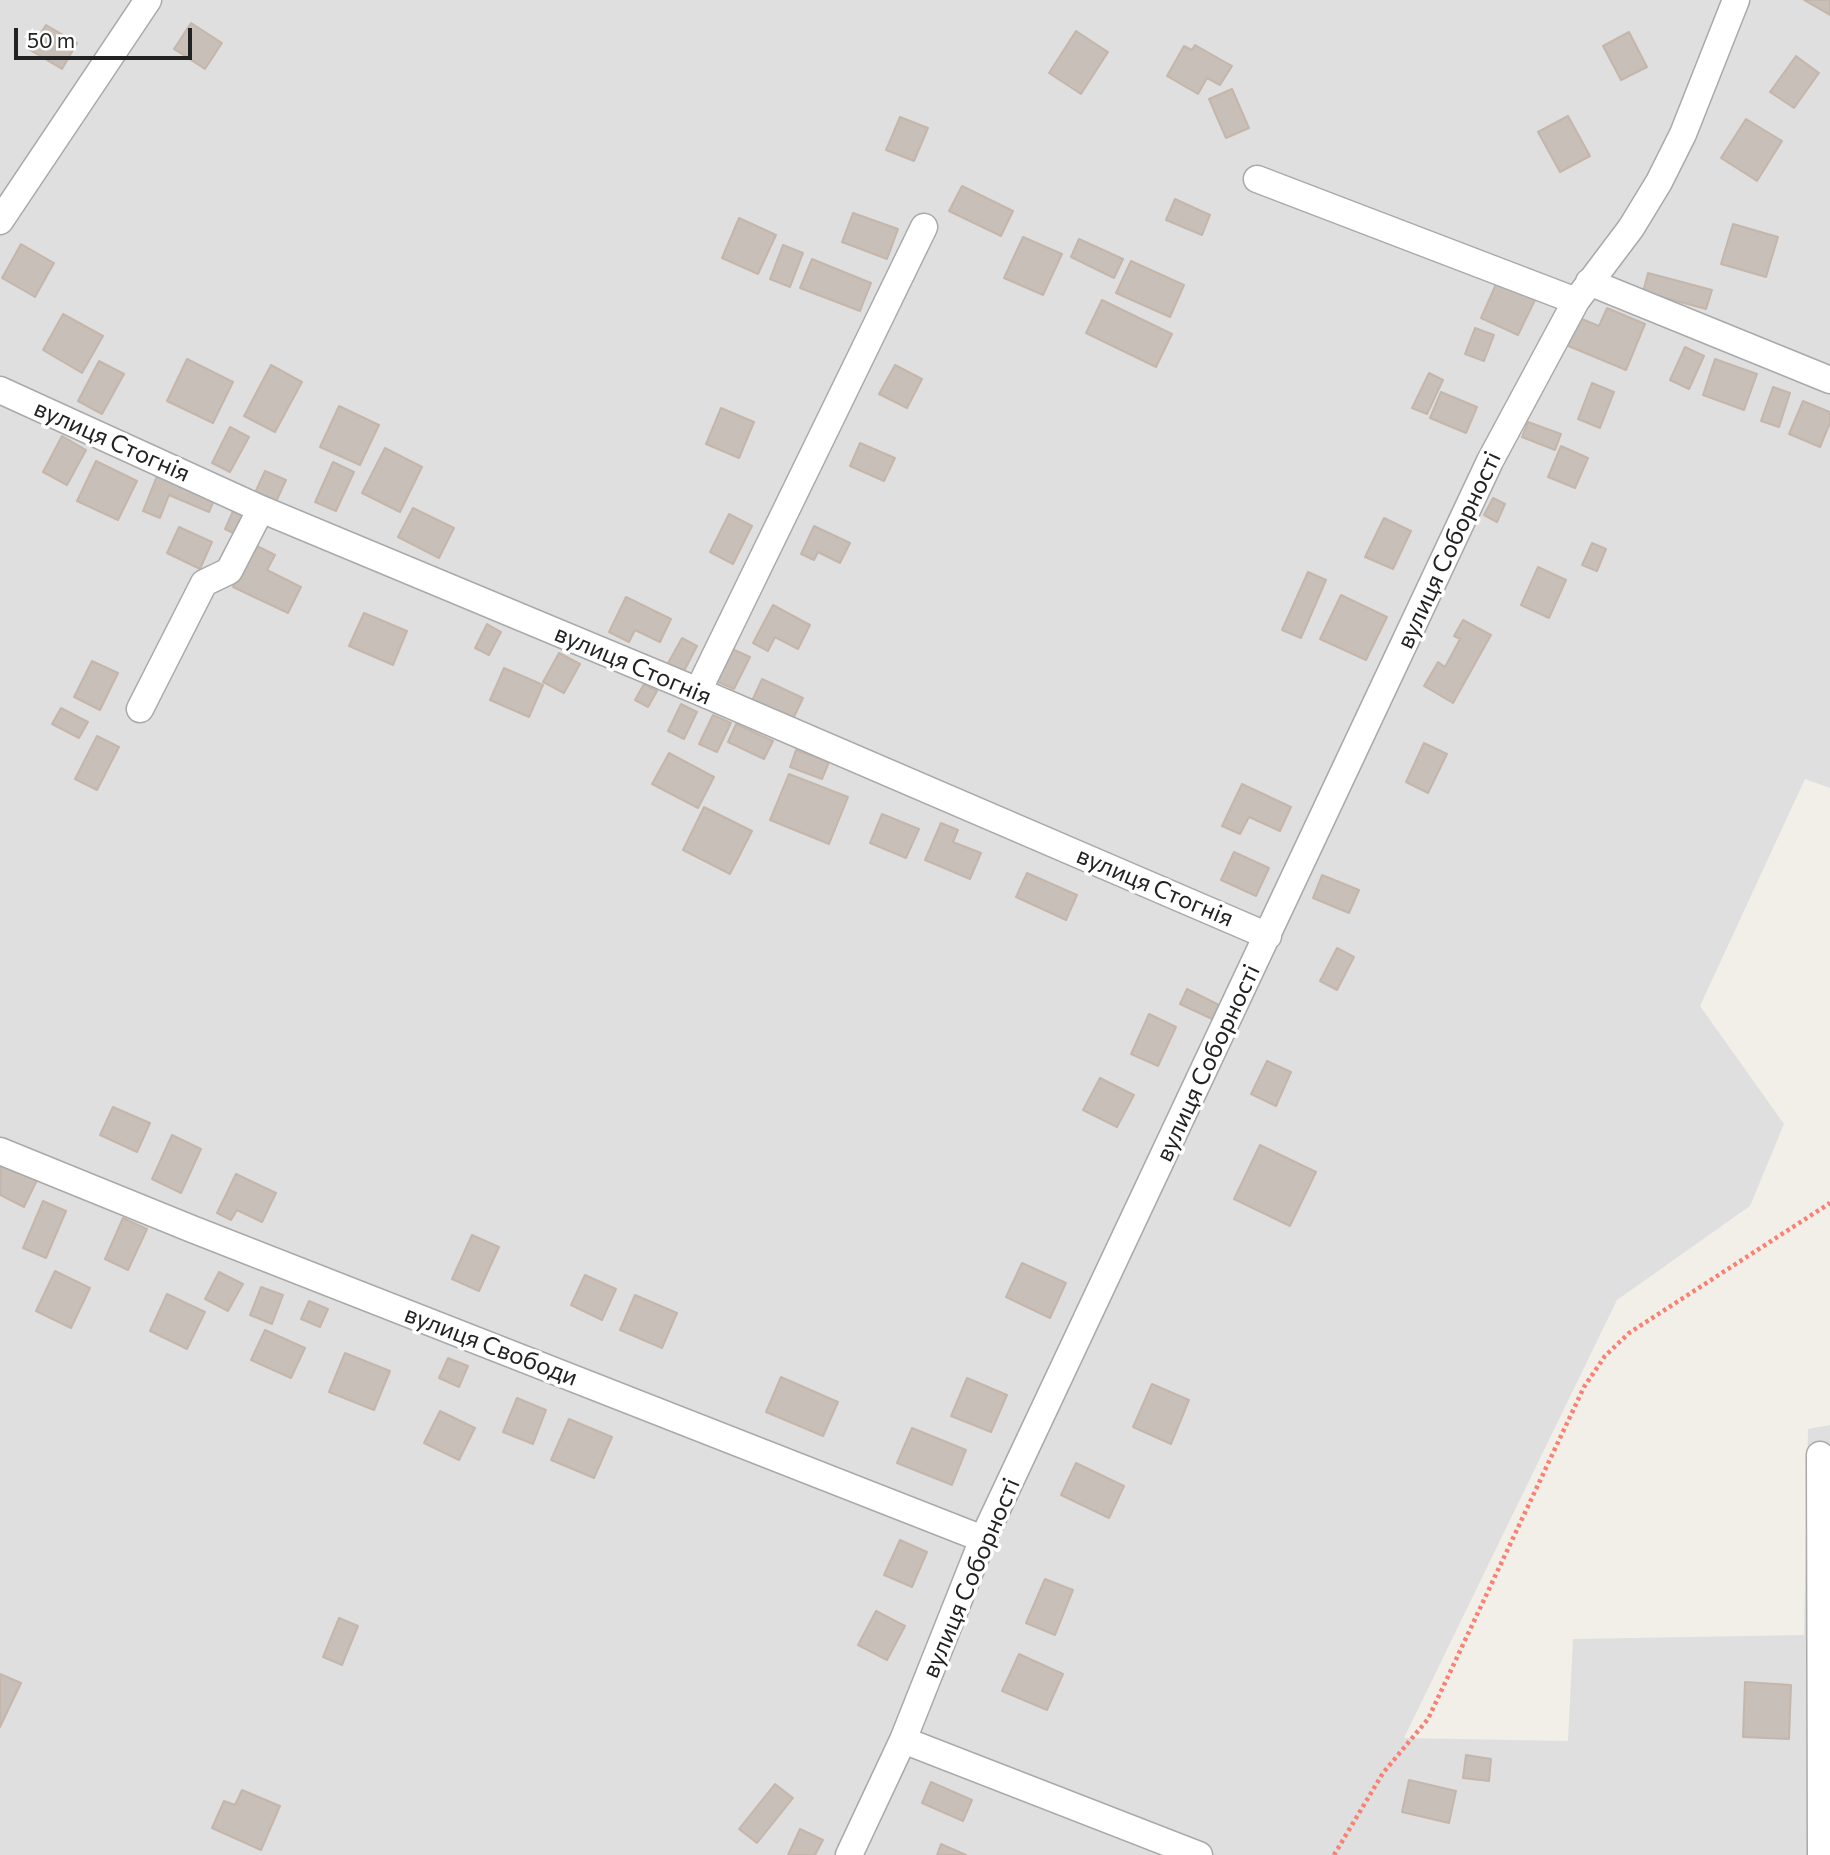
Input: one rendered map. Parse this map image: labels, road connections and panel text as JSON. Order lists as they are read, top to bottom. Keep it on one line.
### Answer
{"streets":{"street":["вулиця Стогнія","вулиця Соборності","вулиця Свободи"]},"crossings":[["вулиця Стогнія","вулиця Соборності"],["вулиця Соборності","вулиця Свободи"]],"scale_bar":"50 m"}
